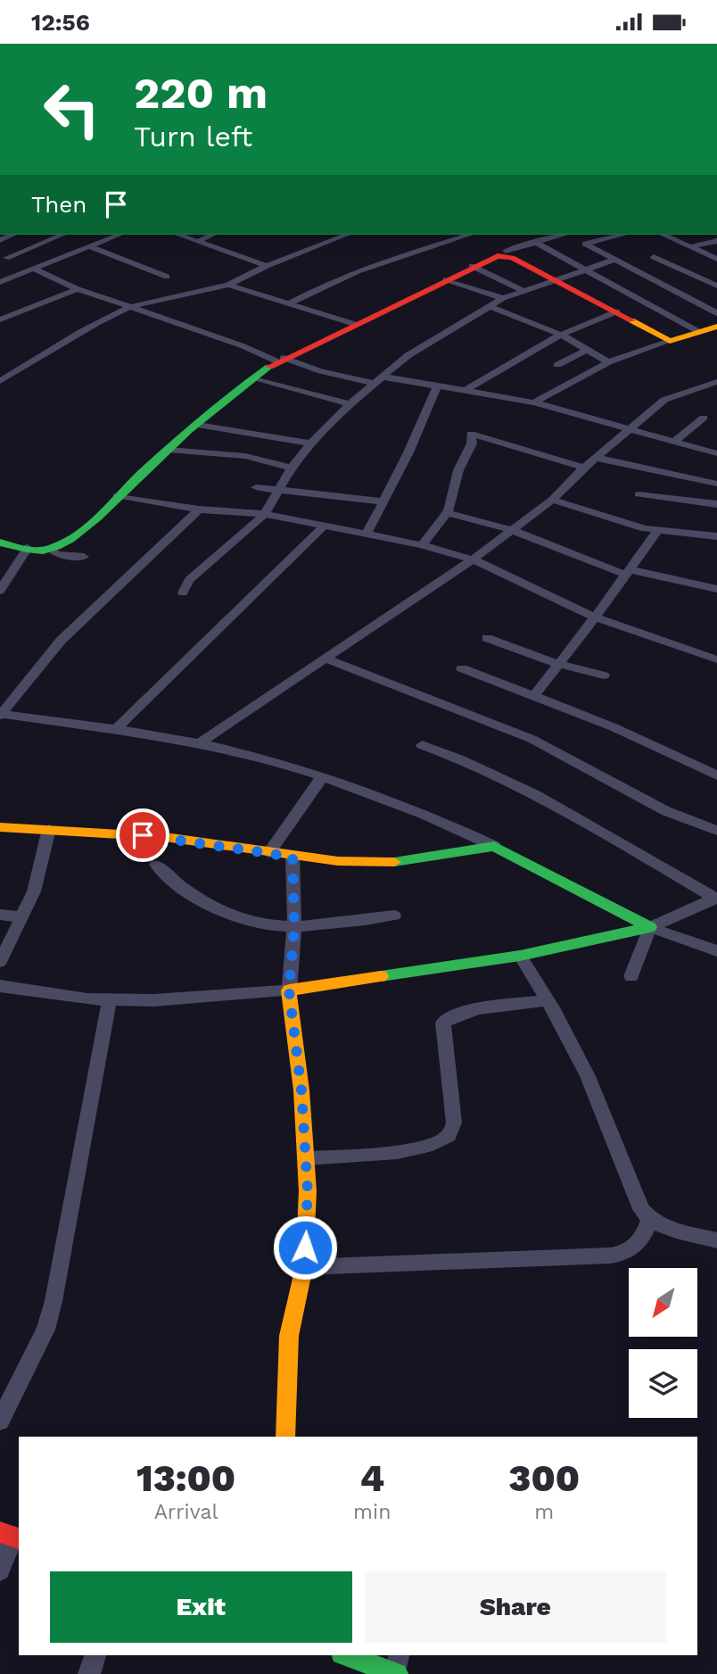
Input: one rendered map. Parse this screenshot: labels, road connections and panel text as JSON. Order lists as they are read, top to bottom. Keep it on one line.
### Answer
{"north":"bottom left","page":{"status":"12:56","turn":["220 m","Turn left"],"then":"Then","eta":["13:00","Arrival","4","min","300","m"],"buttons":["Exit","Share"]}}
